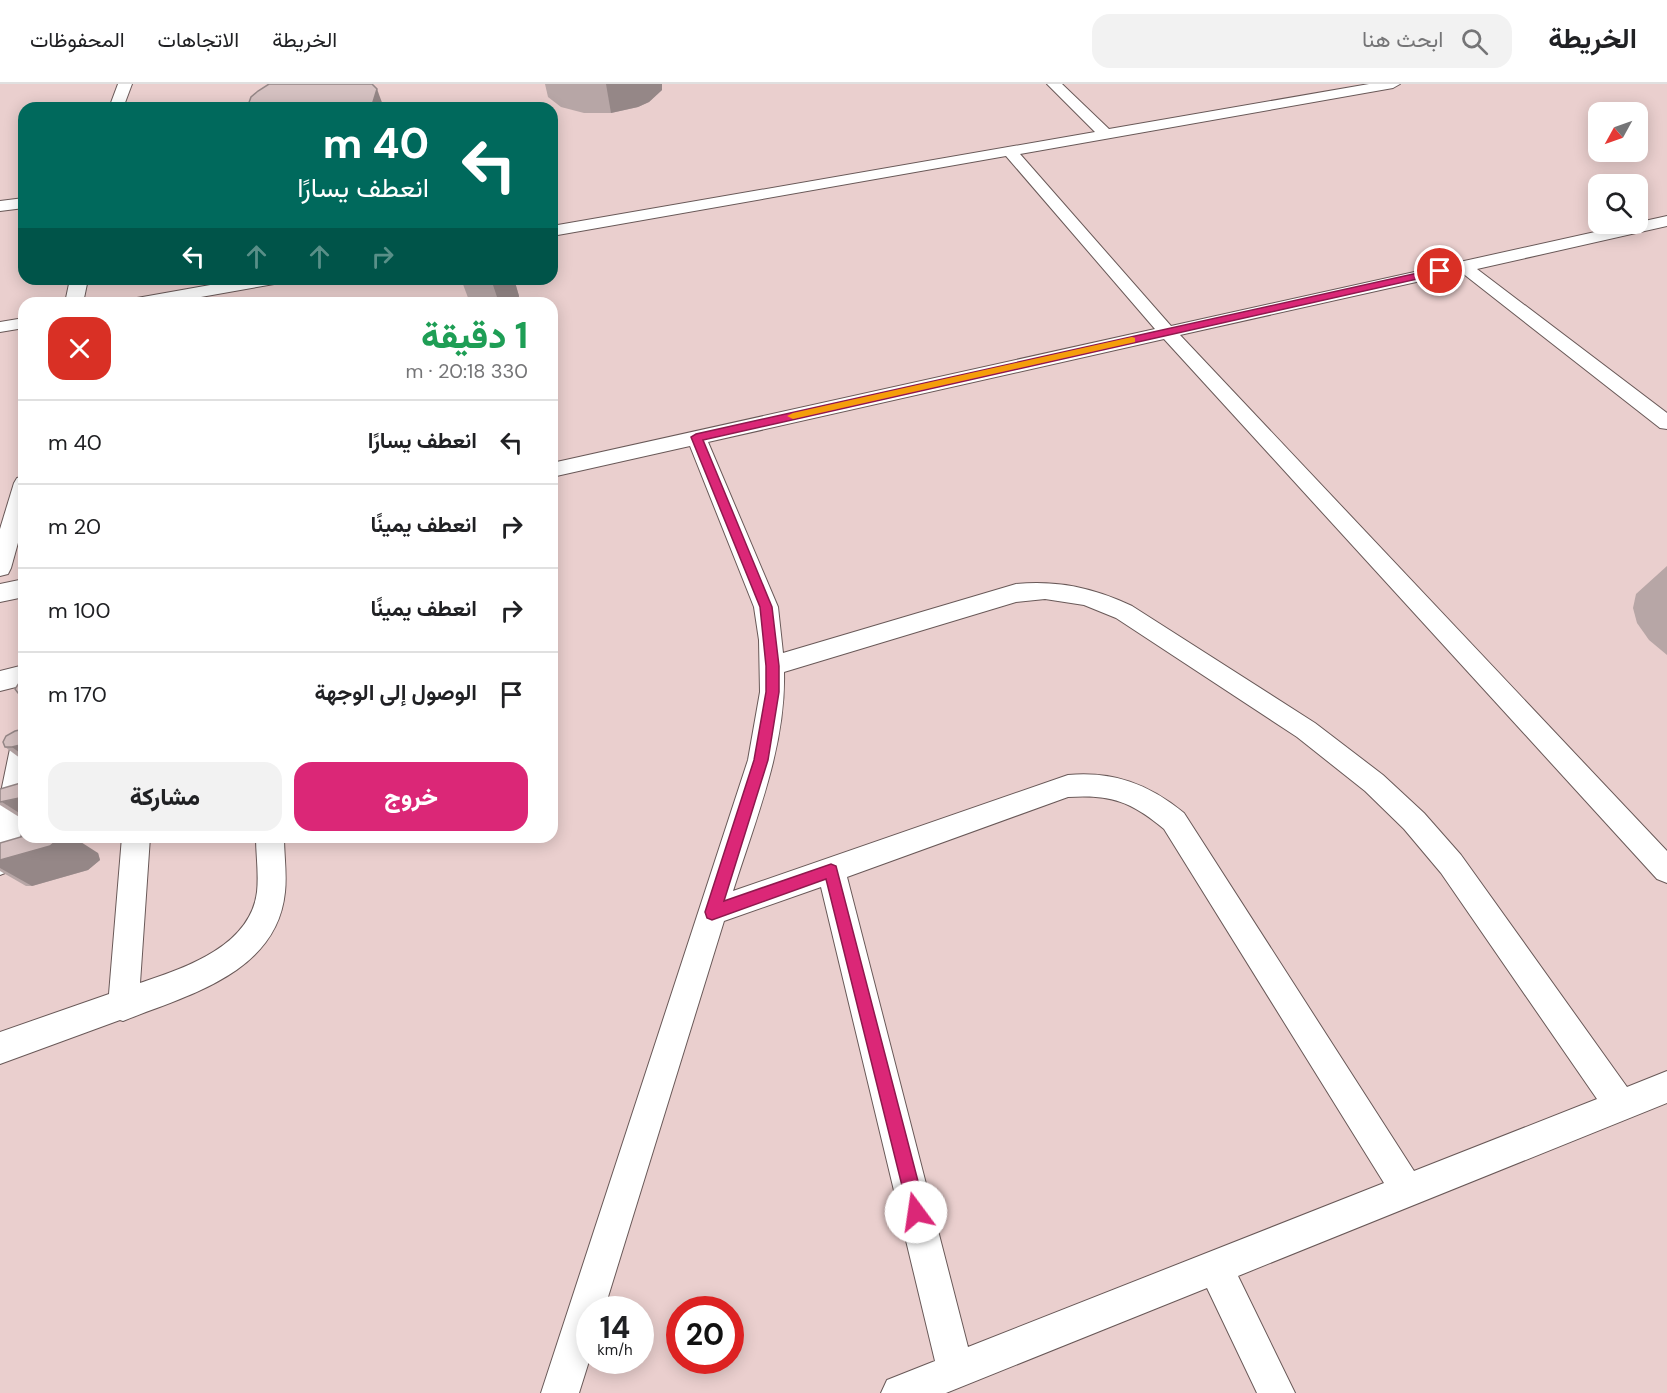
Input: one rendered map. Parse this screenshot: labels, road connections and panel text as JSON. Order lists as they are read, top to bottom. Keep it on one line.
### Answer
{"north":"bottom left","page":{"header":"الخريطة","search":"ابحث هنا","nav":["الخريطة","الاتجاهات","المحفوظات"],"turn":["40 m","انعطف يسارًا"],"heading":["1 دقيقة","330 m · 20:18"],"list":[{"name":"انعطف يسارًا","value":"40 m"},{"name":"انعطف يمينًا","value":"20 m"},{"name":"انعطف يمينًا","value":"100 m"},{"name":"الوصول إلى الوجهة","value":"170 m"}],"buttons":["خروج","مشاركة"],"speed":"14 km/h","limit":"20"}}
